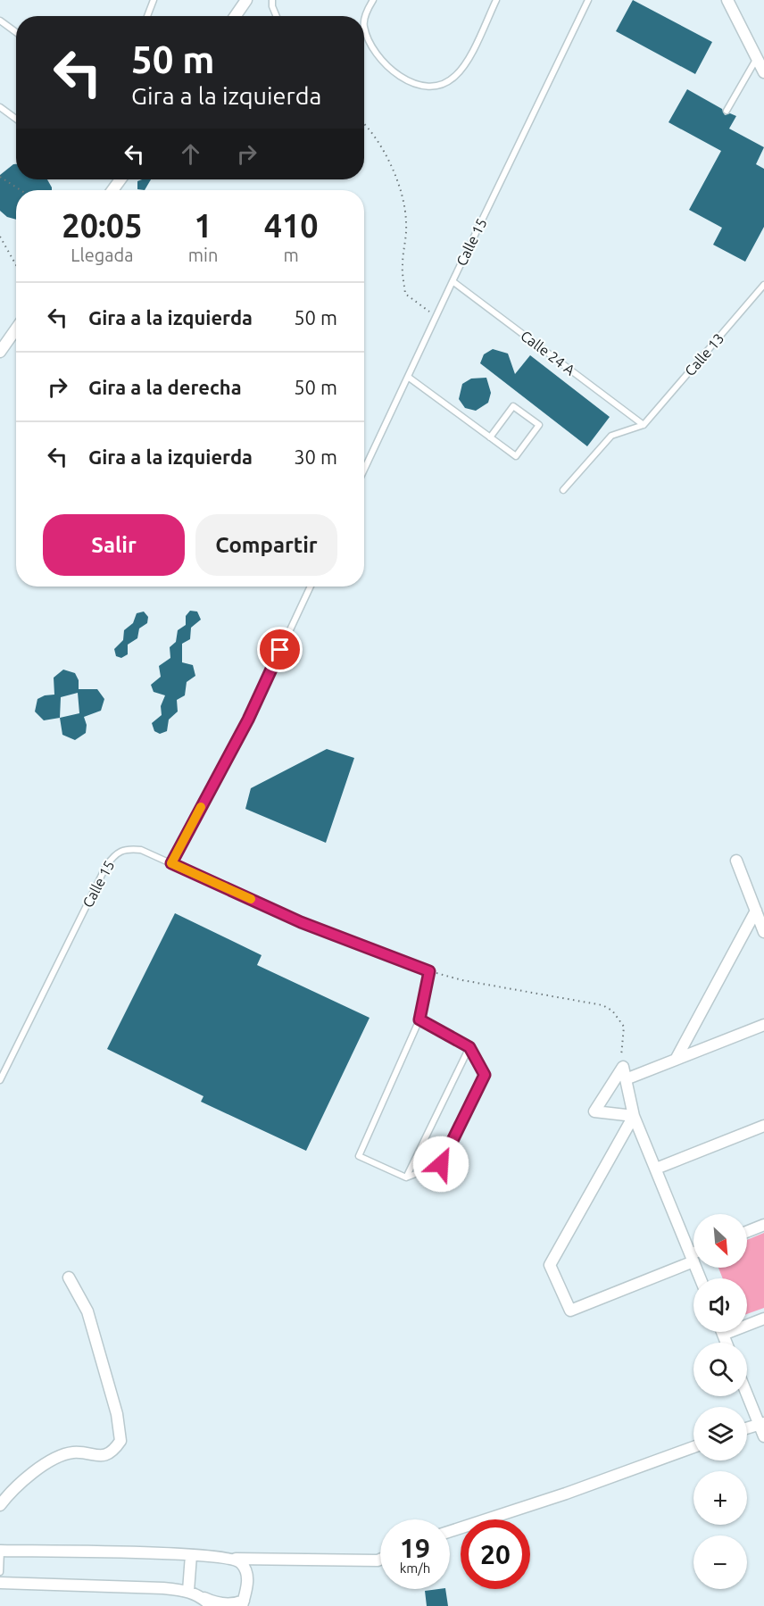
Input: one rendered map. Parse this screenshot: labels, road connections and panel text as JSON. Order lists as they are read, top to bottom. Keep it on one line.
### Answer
{"streets":{"lane":["Calle 15","Calle 24 A","Calle 13"]},"crossings":[["Calle 15","Calle 24 A"],["Calle 24 A","Calle 13"]],"north":"bottom right","page":{"turn":["50 m","Gira a la izquierda"],"eta":["20:05","Llegada","1","min","410","m"],"list":[{"name":"Gira a la izquierda","value":"50 m"},{"name":"Gira a la derecha","value":"50 m"},{"name":"Gira a la izquierda","value":"30 m"}],"buttons":["Salir","Compartir"],"map_buttons":["+","−"],"speed":"19 km/h","limit":"20"}}
